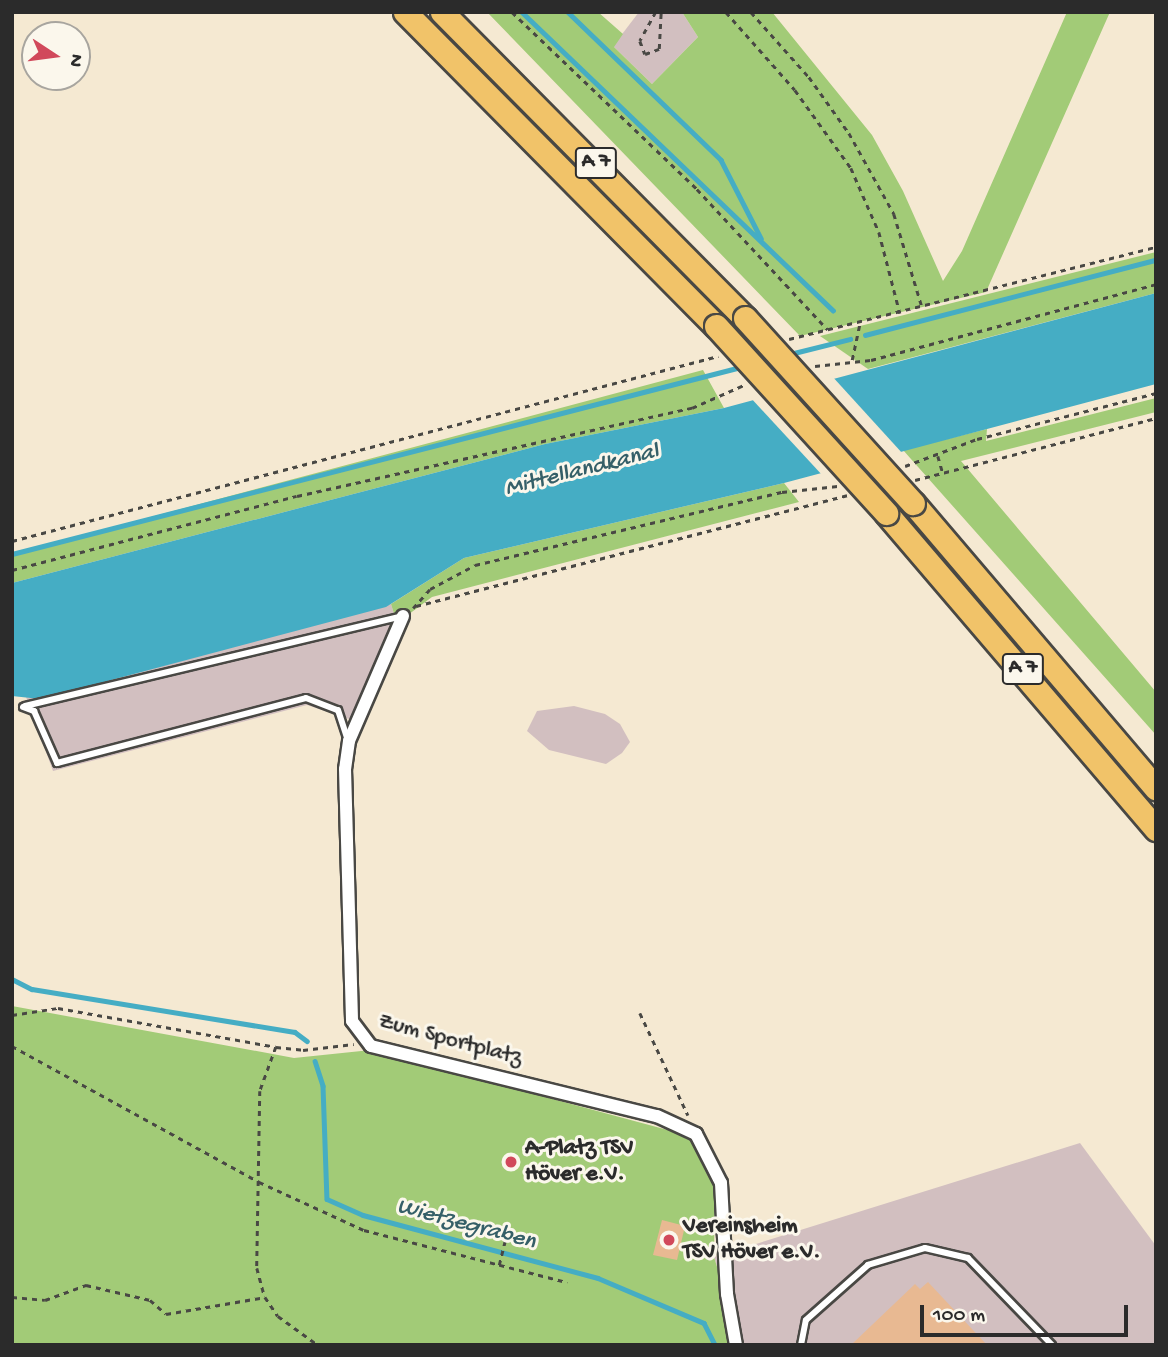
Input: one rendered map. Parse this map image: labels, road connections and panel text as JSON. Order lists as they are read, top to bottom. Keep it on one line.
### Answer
{"streets":{"highway":["A 7"],"street":["Zum Sportplatz"]},"water":["Mittellandkanal","Wietzegraben"],"places":["A-Platz TSV Höver e.V.","Vereinsheim TSV Höver e.V."],"scale_bar":"100 m","north":"right"}
